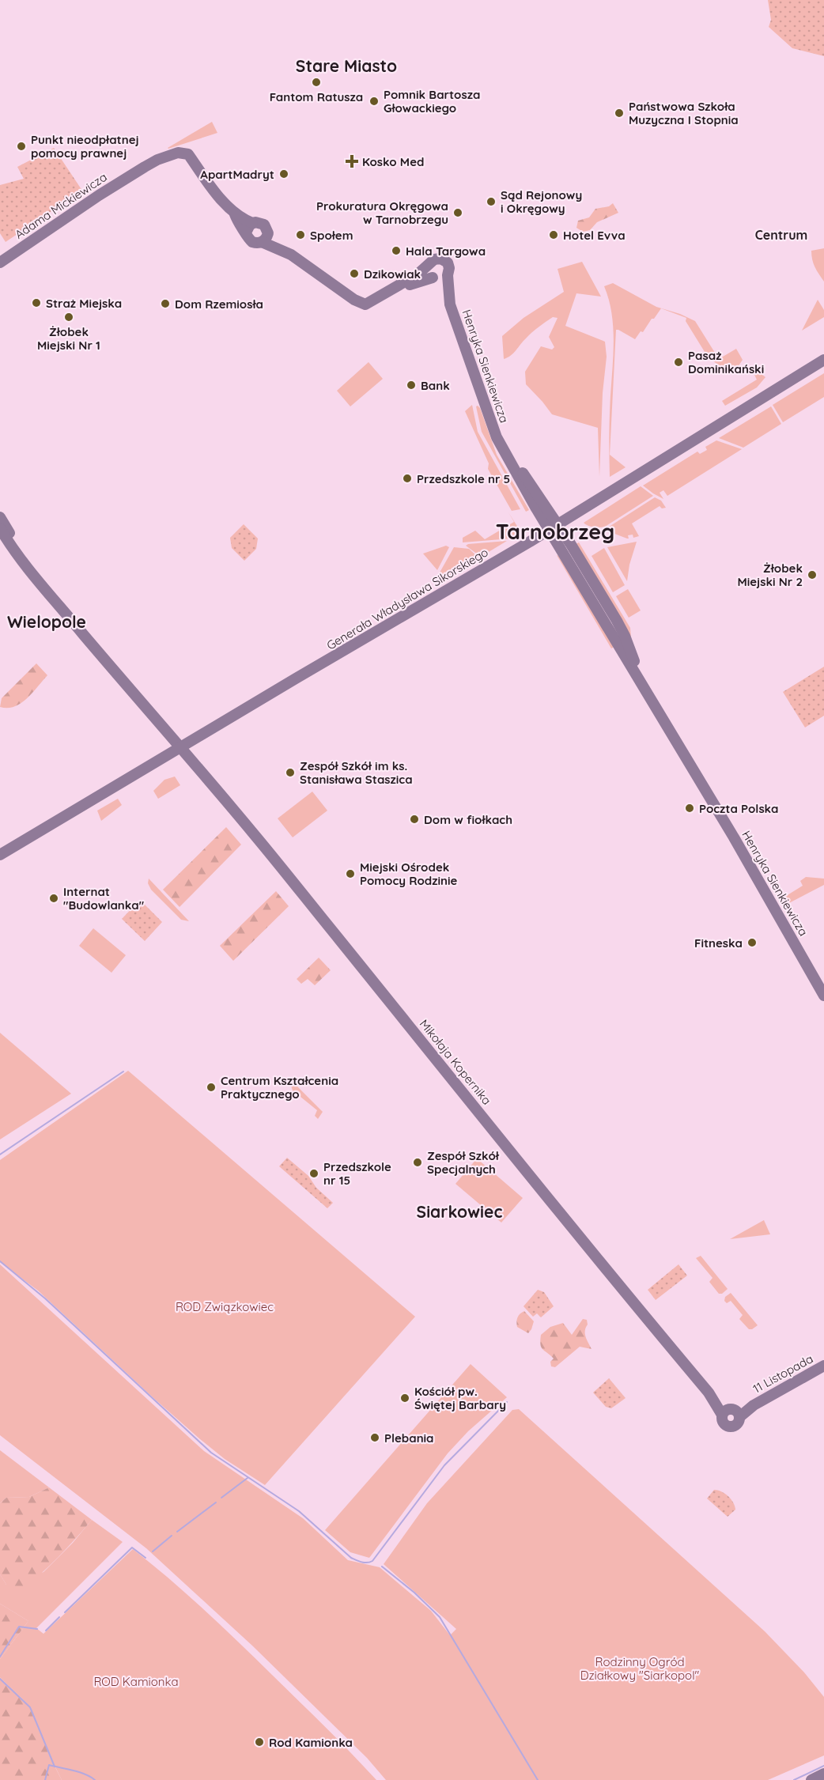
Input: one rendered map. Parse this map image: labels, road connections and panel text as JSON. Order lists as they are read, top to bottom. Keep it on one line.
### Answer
{"streets":{"street":["Adama Mickiewicza","Henryka Sienkiewicza","Generała Władysława Sikorskiego","Mikołaja Kopernika","11 Listopada"]},"crossings":[["Henryka Sienkiewicza","Generała Władysława Sikorskiego"],["Generała Władysława Sikorskiego","Mikołaja Kopernika"],["Mikołaja Kopernika","11 Listopada"]],"districts":["Stare Miasto","Centrum","Tarnobrzeg","Wielopole","Siarkowiec"],"parks":["ROD Związkowiec","Rodzinny Ogród Działkowy \"Siarkopol\"","ROD Kamionka"],"places":{"other":["Fantom Ratusza","Pomnik Bartosza Głowackiego","Państwowa Szkoła Muzyczna I Stopnia","Punkt nieodpłatnej pomocy prawnej","ApartMadryt","Sąd Rejonowy i Okręgowy","Prokuratura Okręgowa w Tarnobrzegu","Społem","Hotel Evva","Hala Targowa","Dzikowiak","Straż Miejska","Dom Rzemiosła","Żłobek Miejski Nr 1","Pasaż Dominikański","Bank","Przedszkole nr 5","Żłobek Miejski Nr 2","Zespół Szkół im ks. Stanisława Staszica","Poczta Polska","Dom w fiołkach","Miejski Ośrodek Pomocy Rodzinie","Internat \"Budowlanka\"","Fitneska","Centrum Kształcenia Praktycznego","Zespół Szkół Specjalnych","Przedszkole nr 15","Kościół pw. Świętej Barbary","Plebania","Rod Kamionka"],"health":["Kosko Med"]}}
